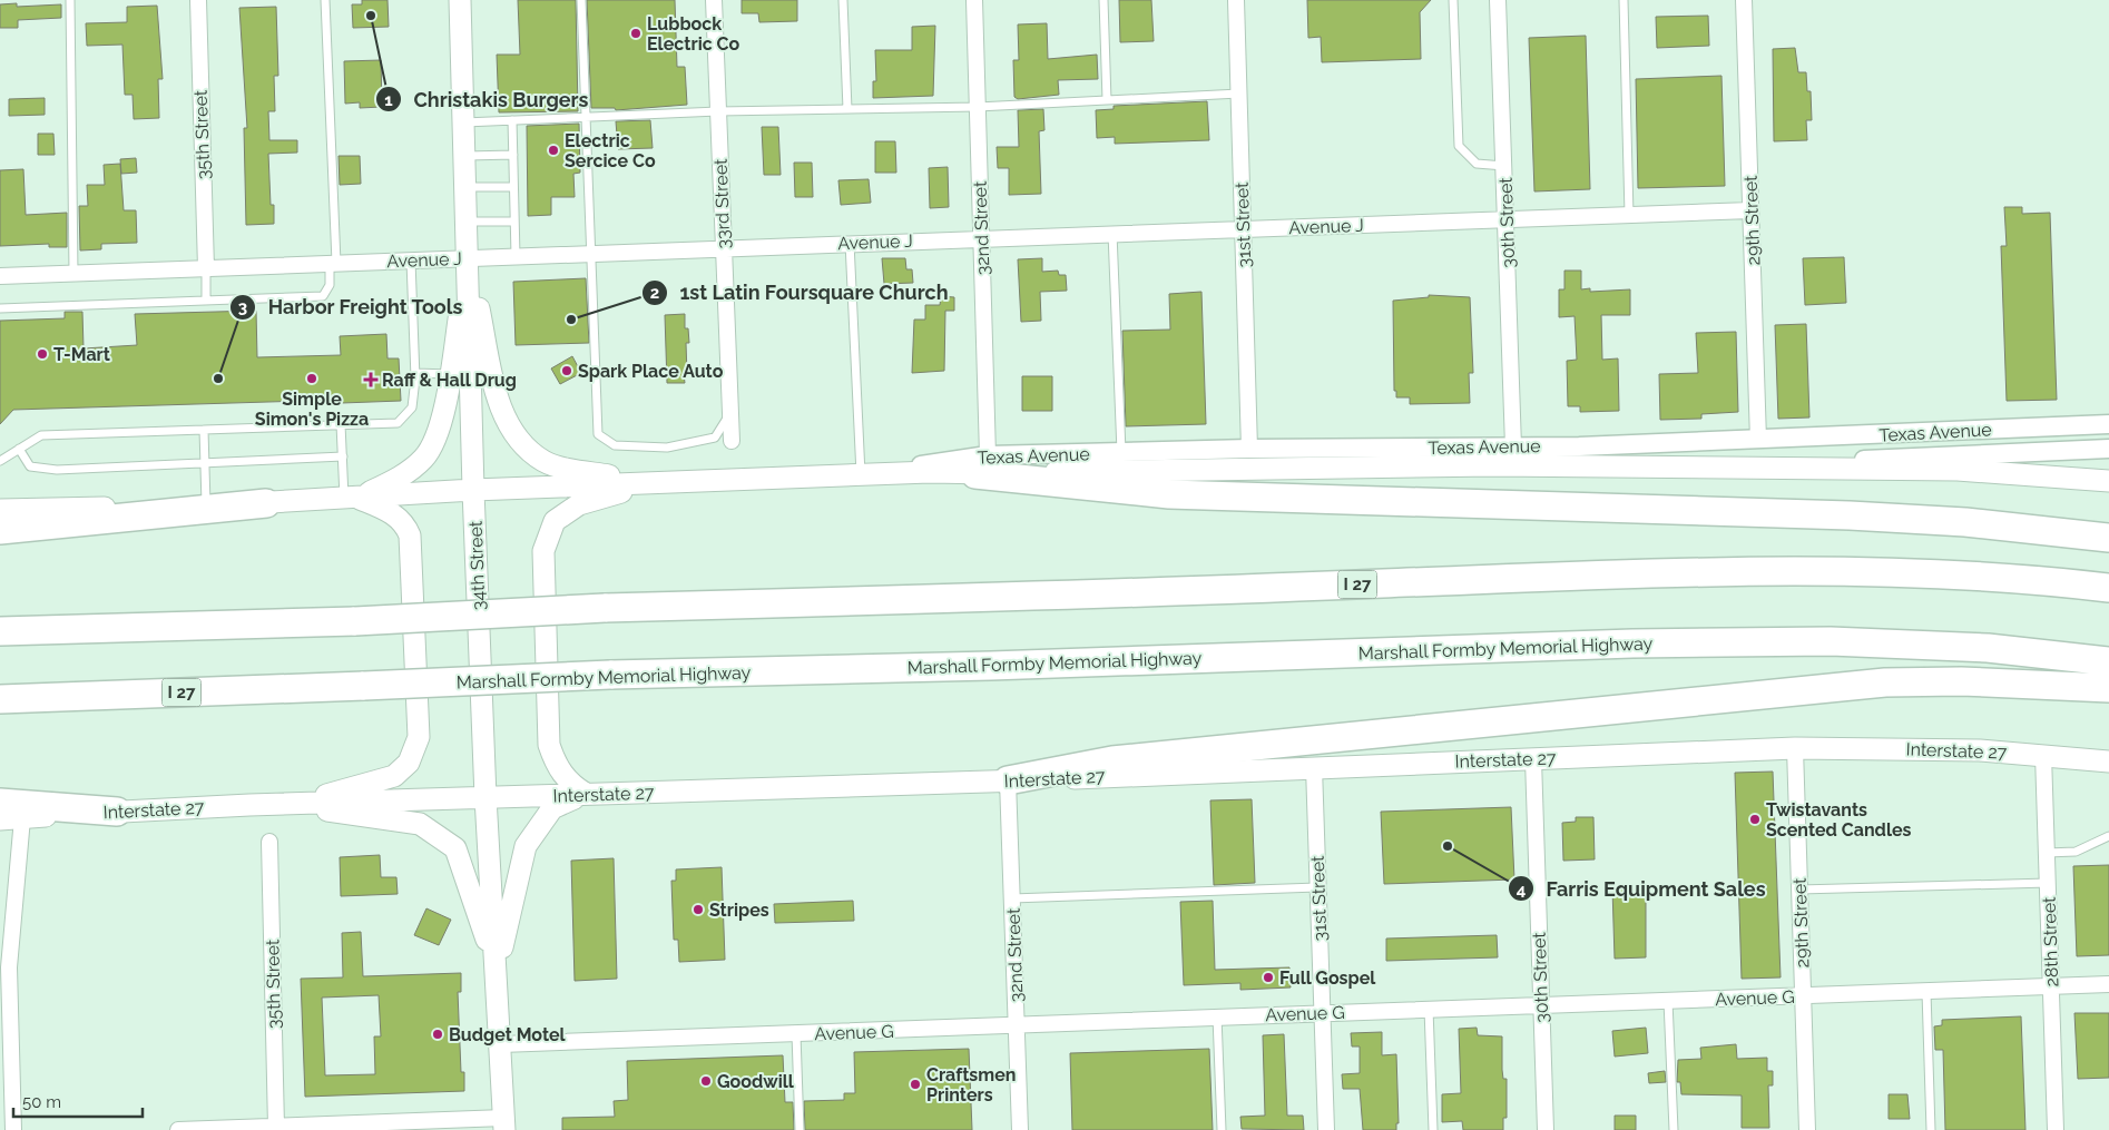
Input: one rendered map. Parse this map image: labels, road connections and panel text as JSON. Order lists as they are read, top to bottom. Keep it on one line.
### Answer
{"streets":{"highway":["I 27","Marshall Formby Memorial Highway"],"main road":["34th Street","Interstate 27"],"street":["35th Street","33rd Street","29th Street","30th Street","31st Street","Avenue J","32nd Street","Texas Avenue","28th Street","Avenue G"]},"crossings":[["35th Street","Avenue J"],["33rd Street","Avenue J"],["29th Street","Avenue J"],["29th Street","Texas Avenue"],["29th Street","Interstate 27"],["29th Street","Avenue G"],["30th Street","Avenue J"],["30th Street","Texas Avenue"],["30th Street","Interstate 27"],["30th Street","Avenue G"],["31st Street","Avenue J"],["31st Street","Texas Avenue"],["31st Street","Interstate 27"],["31st Street","Avenue G"],["Avenue J","32nd Street"],["Avenue J","34th Street"],["32nd Street","Texas Avenue"],["32nd Street","Interstate 27"],["32nd Street","Avenue G"],["34th Street","Interstate 27"],["34th Street","Avenue G"],["Interstate 27","28th Street"],["28th Street","Avenue G"]],"places":{"other":["Christakis Burgers","Lubbock Electric Co","Electric Sercice Co","1st Latin Foursquare Church","T-Mart","Spark Place Auto","Harbor Freight Tools","Simple Simon's Pizza","Twistavants Scented Candles","Farris Equipment Sales","Stripes","Full Gospel","Budget Motel","Goodwill","Craftsmen Printers"],"health":["Raff & Hall Drug"]},"scale_bar":"50 m"}
